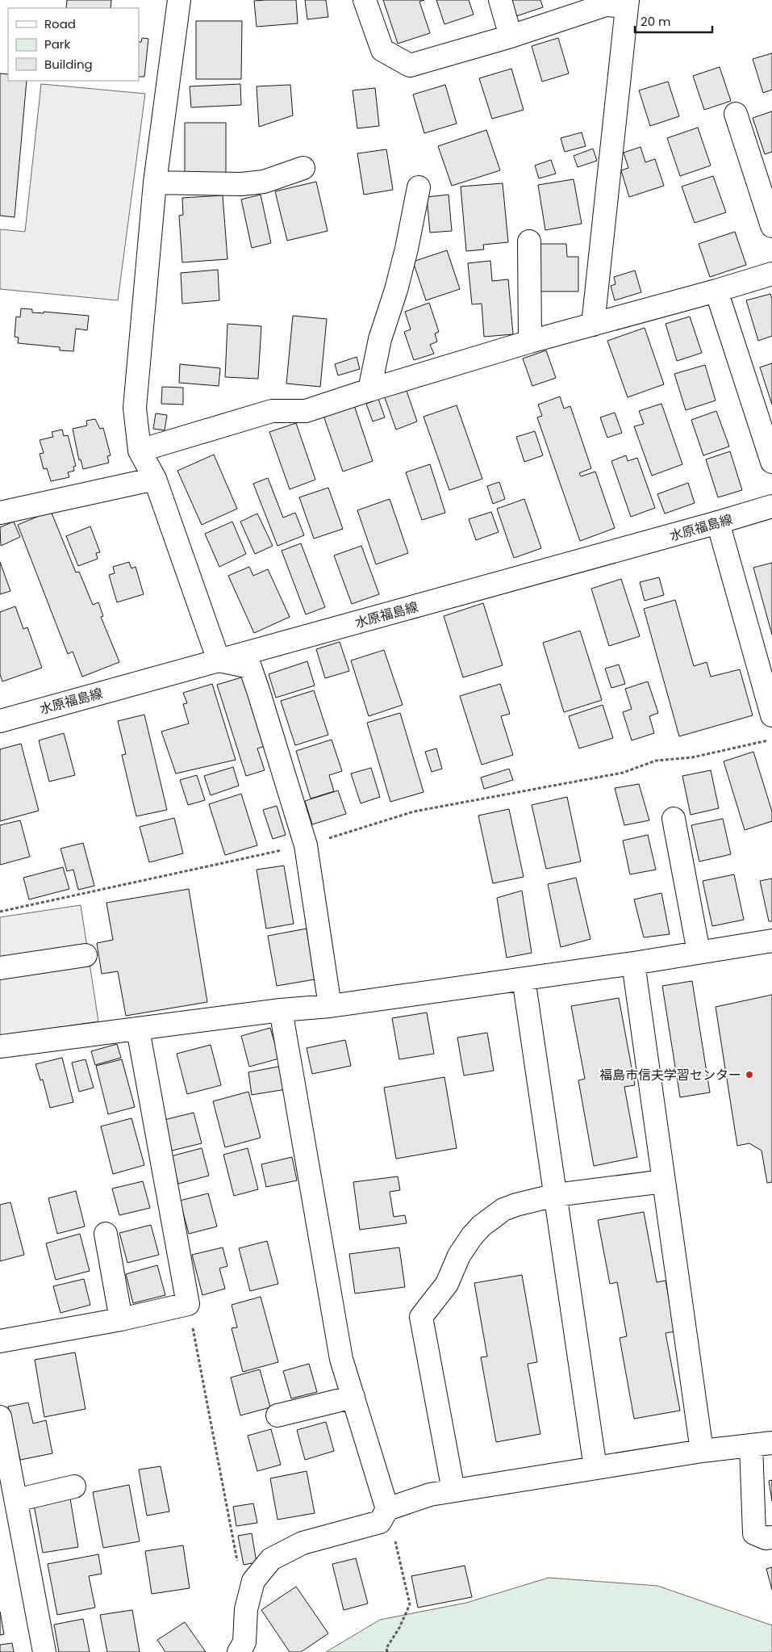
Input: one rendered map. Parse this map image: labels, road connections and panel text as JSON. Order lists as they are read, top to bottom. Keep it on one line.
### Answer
{"streets":{"street":["水原福島線"]},"places":["福島市信夫学習センター"],"legend":["Road","Park","Building"],"scale_bar":"20 m"}
